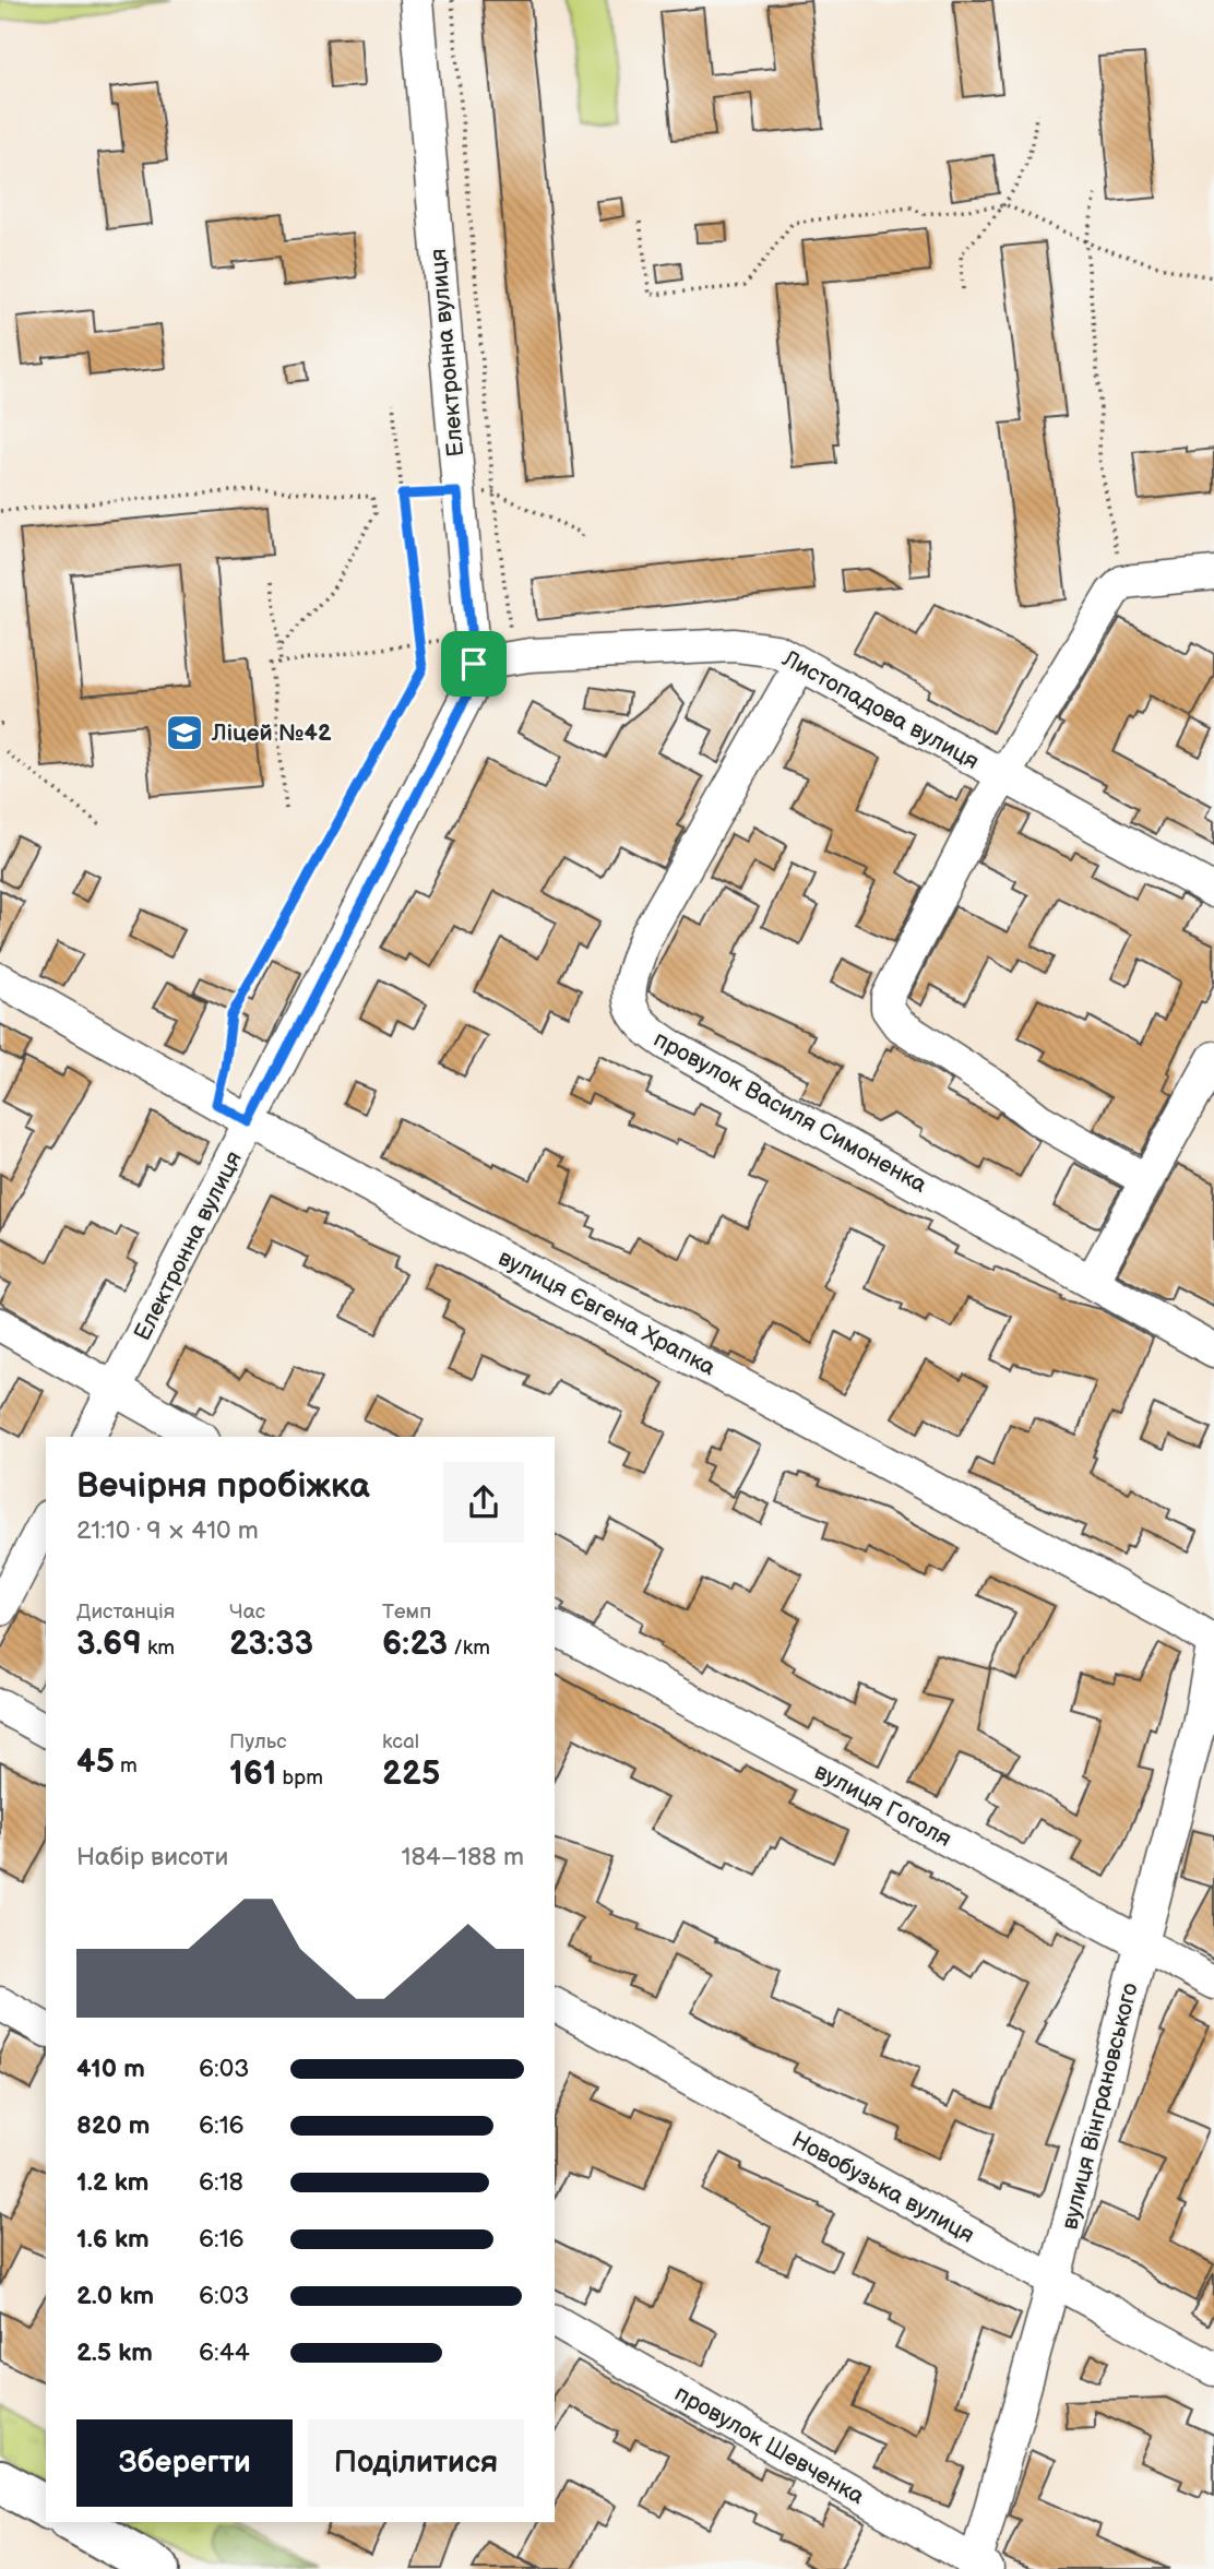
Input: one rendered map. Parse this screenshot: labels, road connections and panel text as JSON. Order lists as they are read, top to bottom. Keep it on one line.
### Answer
{"streets":{"street":["Електронна вулиця","Листопадова вулиця","провулок Василя Симоненка","вулиця Євгена Храпка","вулиця Гоголя","вулиця Вінграновського","Новобузька вулиця","провулок Шевченка"]},"crossings":[["Електронна вулиця","Листопадова вулиця"],["Електронна вулиця","вулиця Євгена Храпка"],["Листопадова вулиця","провулок Василя Симоненка"],["вулиця Євгена Храпка","вулиця Вінграновського"],["вулиця Гоголя","вулиця Вінграновського"],["вулиця Вінграновського","Новобузька вулиця"],["вулиця Вінграновського","провулок Шевченка"]],"places":{"school or university":["Ліцей №42"]},"page":{"heading":["Вечірня пробіжка","21:10 · 9 × 410 m"],"stats":[["Дистанція","3.69 km"],["Час","23:33"],["Темп","6:23 /km"],["45 m"],["Пульс","161 bpm"],["kcal","225"]],"chart":["Набір висоти","184–188 m"],"list":[{"name":"410 m","note":"6:03"},{"name":"820 m","note":"6:16"},{"name":"1.2 km","note":"6:18"},{"name":"1.6 km","note":"6:16"},{"name":"2.0 km","note":"6:03"},{"name":"2.5 km","note":"6:44"}],"buttons":["Зберегти","Поділитися"]}}
